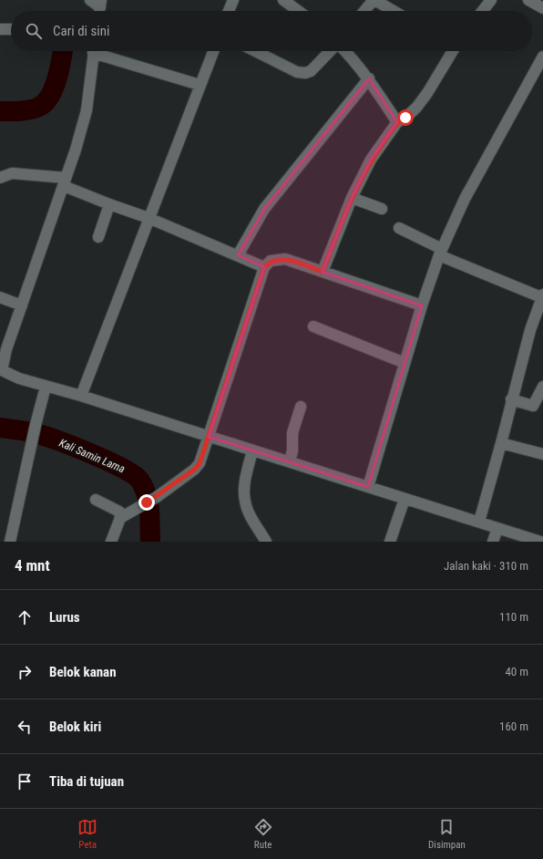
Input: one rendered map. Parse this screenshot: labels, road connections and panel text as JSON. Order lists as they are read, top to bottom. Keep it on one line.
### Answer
{"water":["Kali Samin Lama"],"page":{"search":"Cari di sini","heading":["4 mnt","Jalan kaki · 310 m"],"list":[["Lurus","110 m"],["Belok kanan","40 m"],["Belok kiri","160 m"],"Tiba di tujuan"],"nav":["Peta","Rute","Disimpan"]}}
